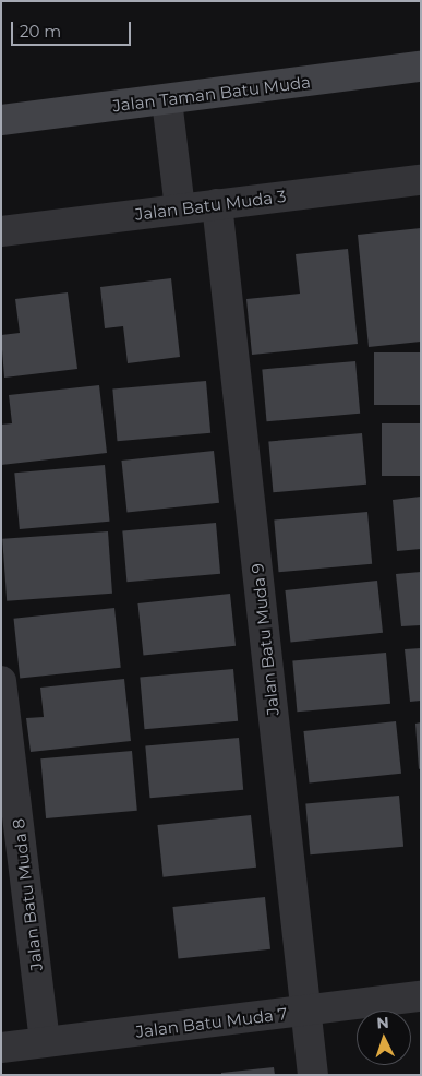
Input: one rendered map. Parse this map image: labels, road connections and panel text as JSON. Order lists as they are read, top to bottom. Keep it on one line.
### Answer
{"streets":{"street":["Jalan Taman Batu Muda","Jalan Batu Muda 3","Jalan Batu Muda 9","Jalan Batu Muda 8","Jalan Batu Muda 7"]},"crossings":[["Jalan Batu Muda 3","Jalan Batu Muda 9"],["Jalan Batu Muda 9","Jalan Batu Muda 7"],["Jalan Batu Muda 8","Jalan Batu Muda 7"]],"scale_bar":"20 m","north":"top"}
